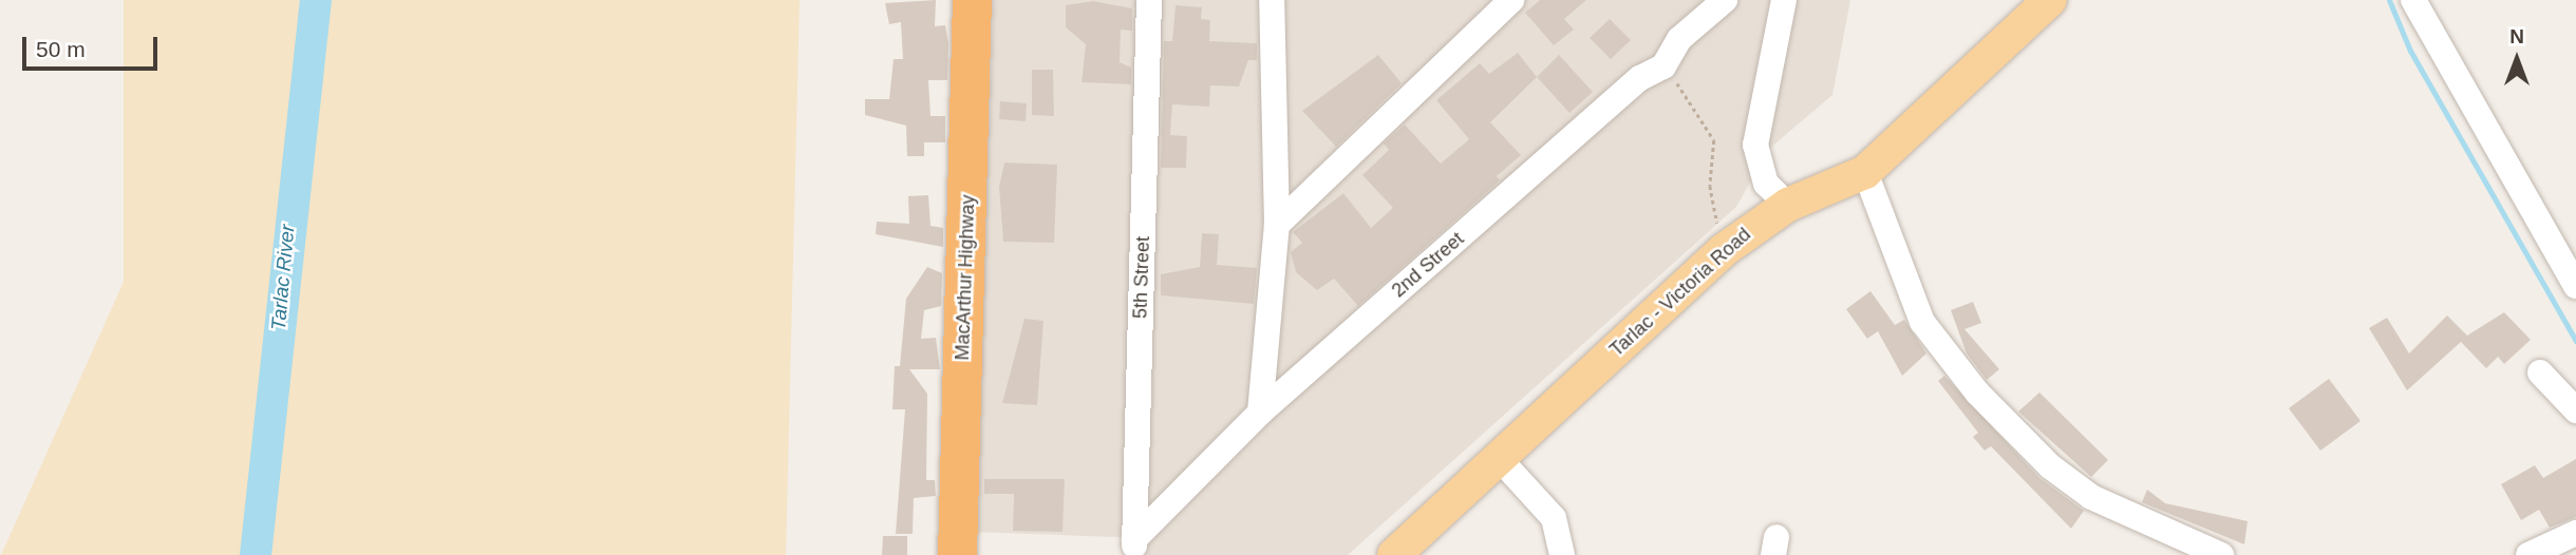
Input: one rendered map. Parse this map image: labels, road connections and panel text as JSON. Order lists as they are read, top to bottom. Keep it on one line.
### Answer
{"streets":{"highway":["MacArthur Highway"],"main road":["Tarlac - Victoria Road"],"street":["2nd Street","5th Street"]},"crossings":[["2nd Street","5th Street"]],"water":["Tarlac River"],"scale_bar":"50 m","north":"top"}
